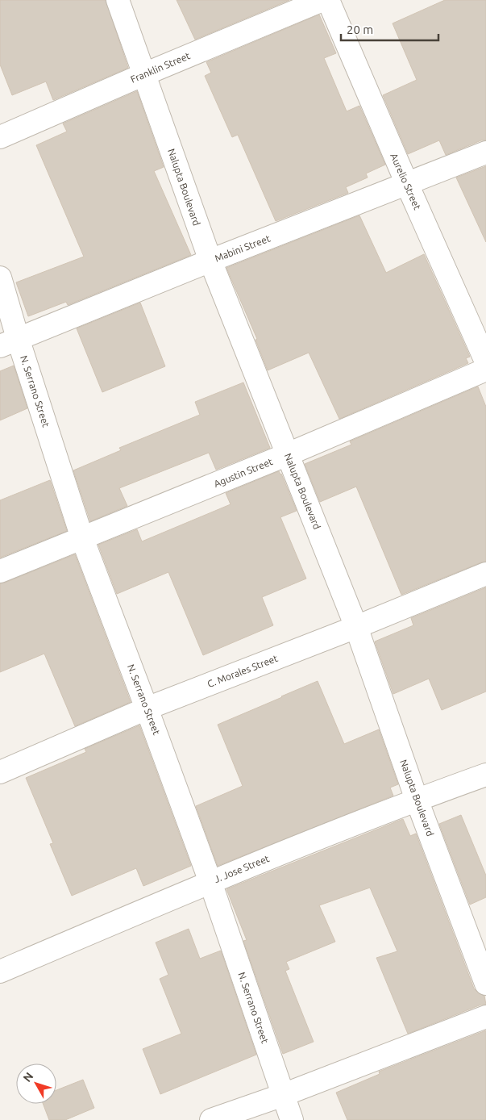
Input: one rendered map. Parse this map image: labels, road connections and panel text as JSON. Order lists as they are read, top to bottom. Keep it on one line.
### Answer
{"streets":{"street":["Franklin Street","Aurelio Street","Nalupta Boulevard","Mabini Street","N. Serrano Street","Agustin Street","C. Morales Street","J. Jose Street"]},"crossings":[["Franklin Street","Nalupta Boulevard"],["Aurelio Street","Mabini Street"],["Nalupta Boulevard","Mabini Street"],["Nalupta Boulevard","Agustin Street"],["Nalupta Boulevard","C. Morales Street"],["Nalupta Boulevard","J. Jose Street"],["Mabini Street","N. Serrano Street"],["N. Serrano Street","Agustin Street"],["N. Serrano Street","C. Morales Street"],["N. Serrano Street","J. Jose Street"]],"scale_bar":"20 m","north":"top left"}
